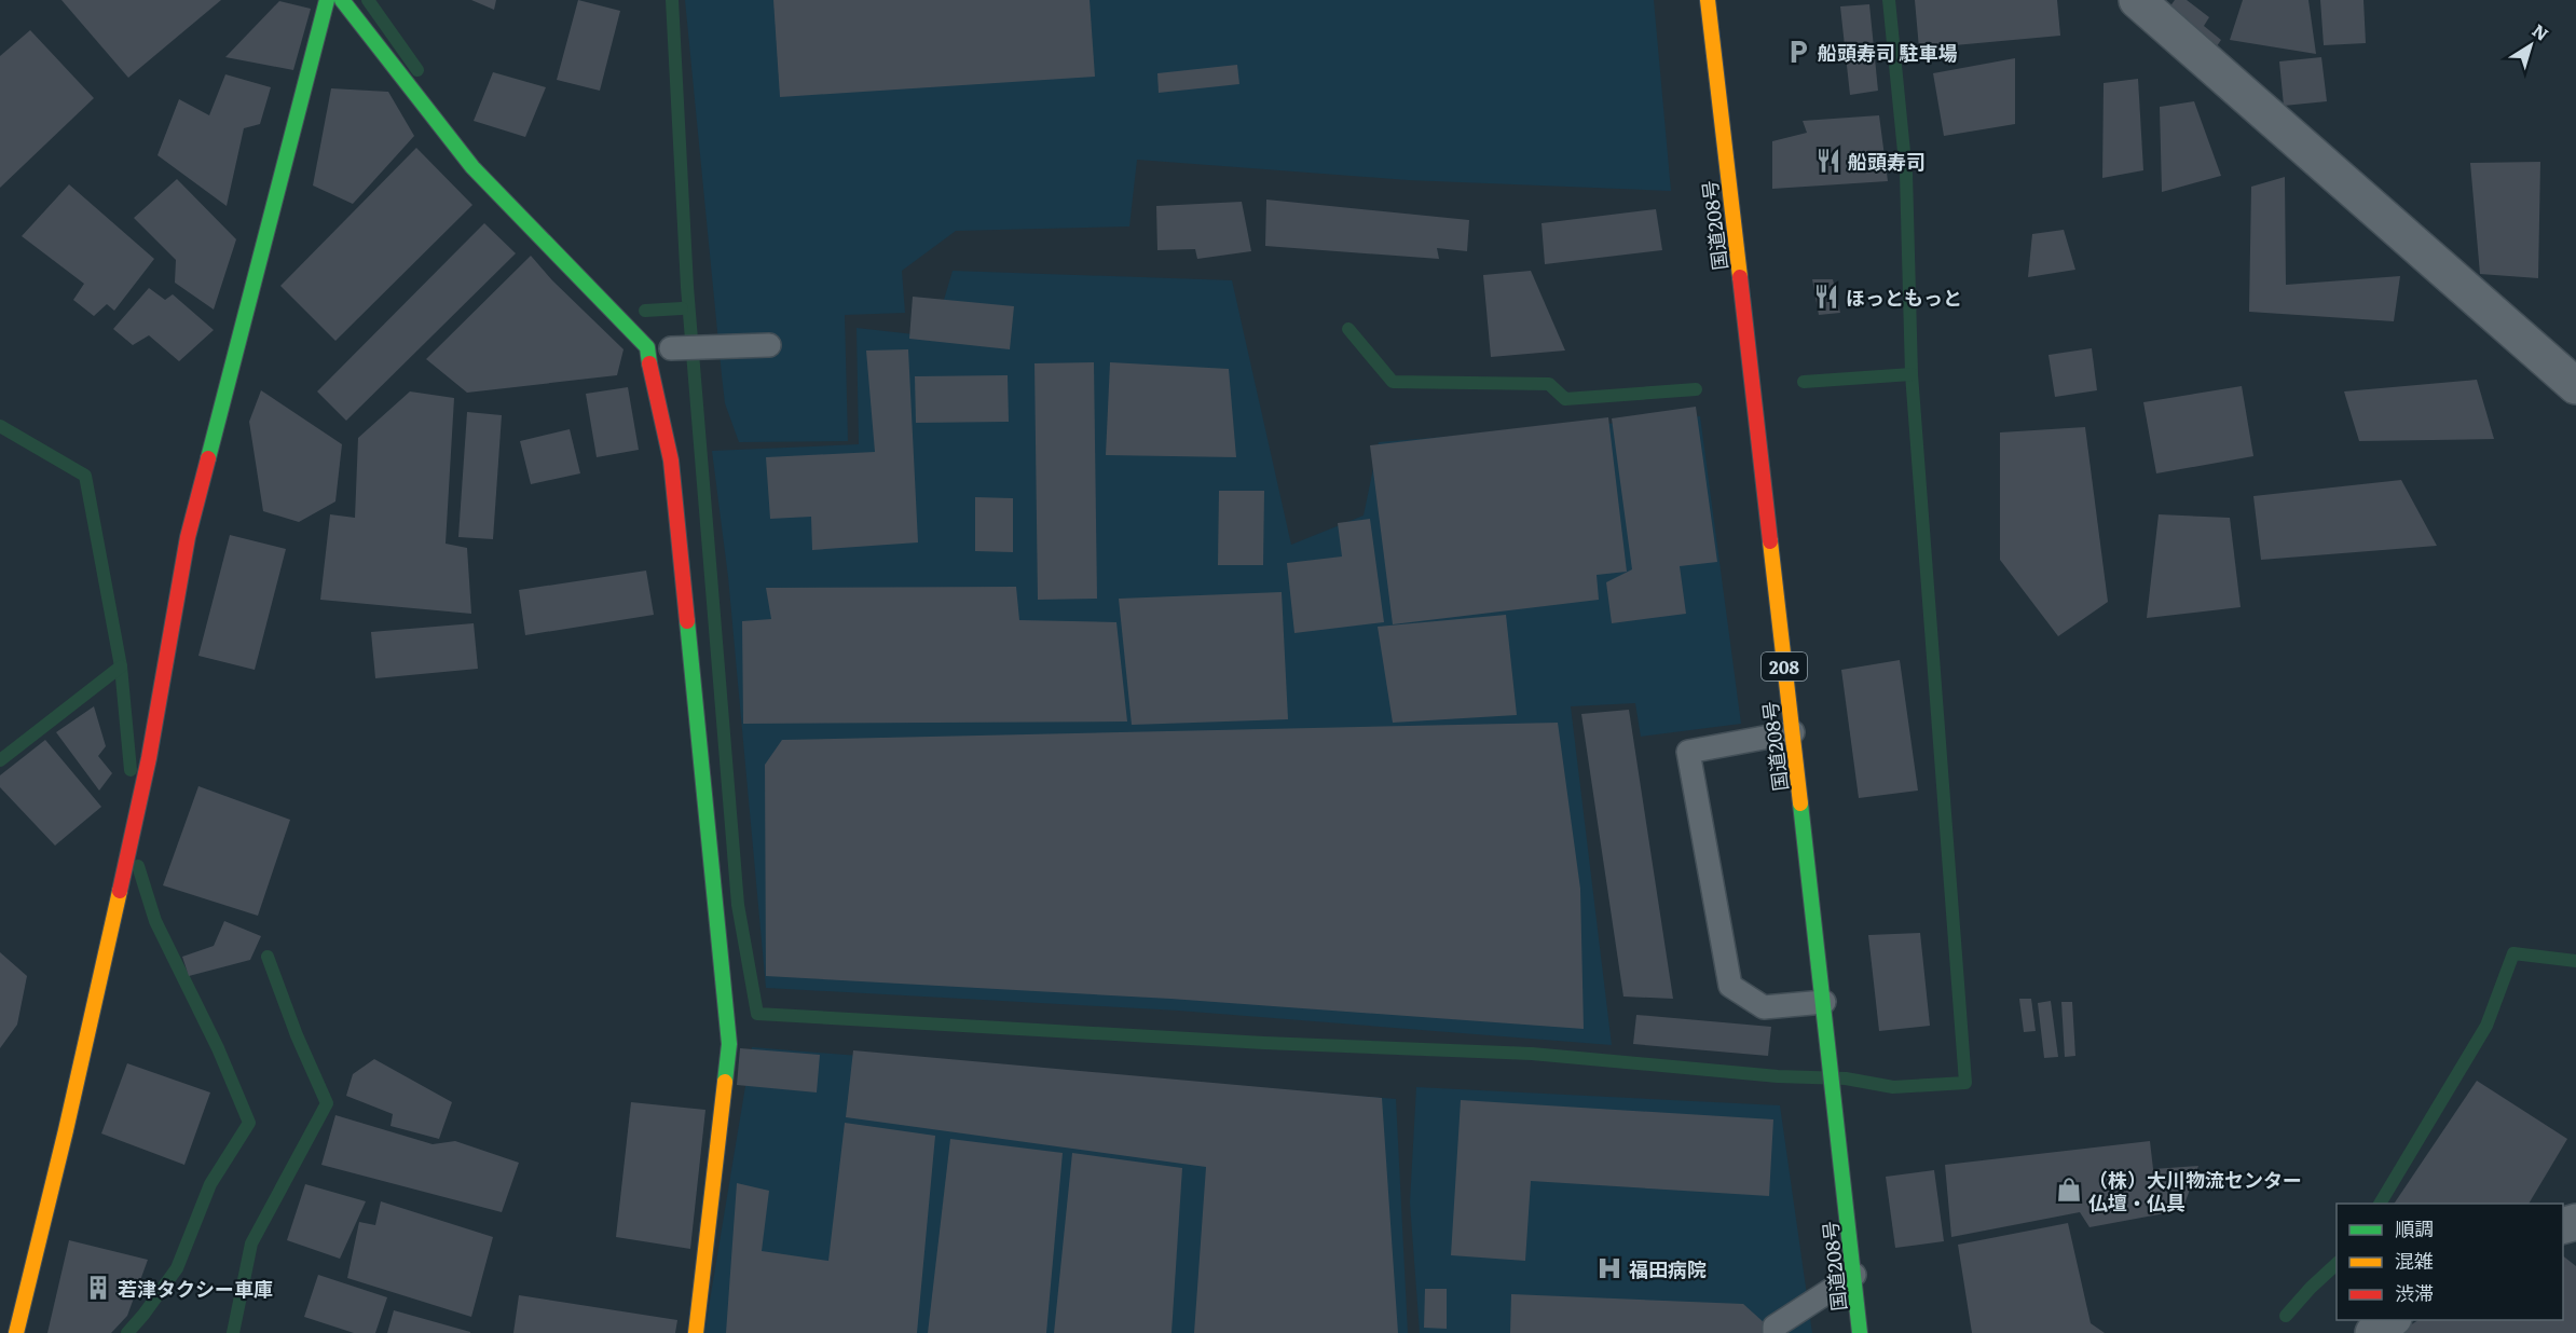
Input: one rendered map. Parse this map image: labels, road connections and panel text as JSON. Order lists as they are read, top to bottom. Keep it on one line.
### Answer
{"streets":{"main road":["国道208号","208"]},"places":{"parking":["船頭寿司 駐車場"],"restaurant":["船頭寿司","ほっともっと"],"shop":["（株）大川物流センター 仏壇・仏具"],"hospital":["福田病院"],"building":["若津タクシー車庫"]},"legend":["順調","混雑","渋滞"],"north":"top right"}
